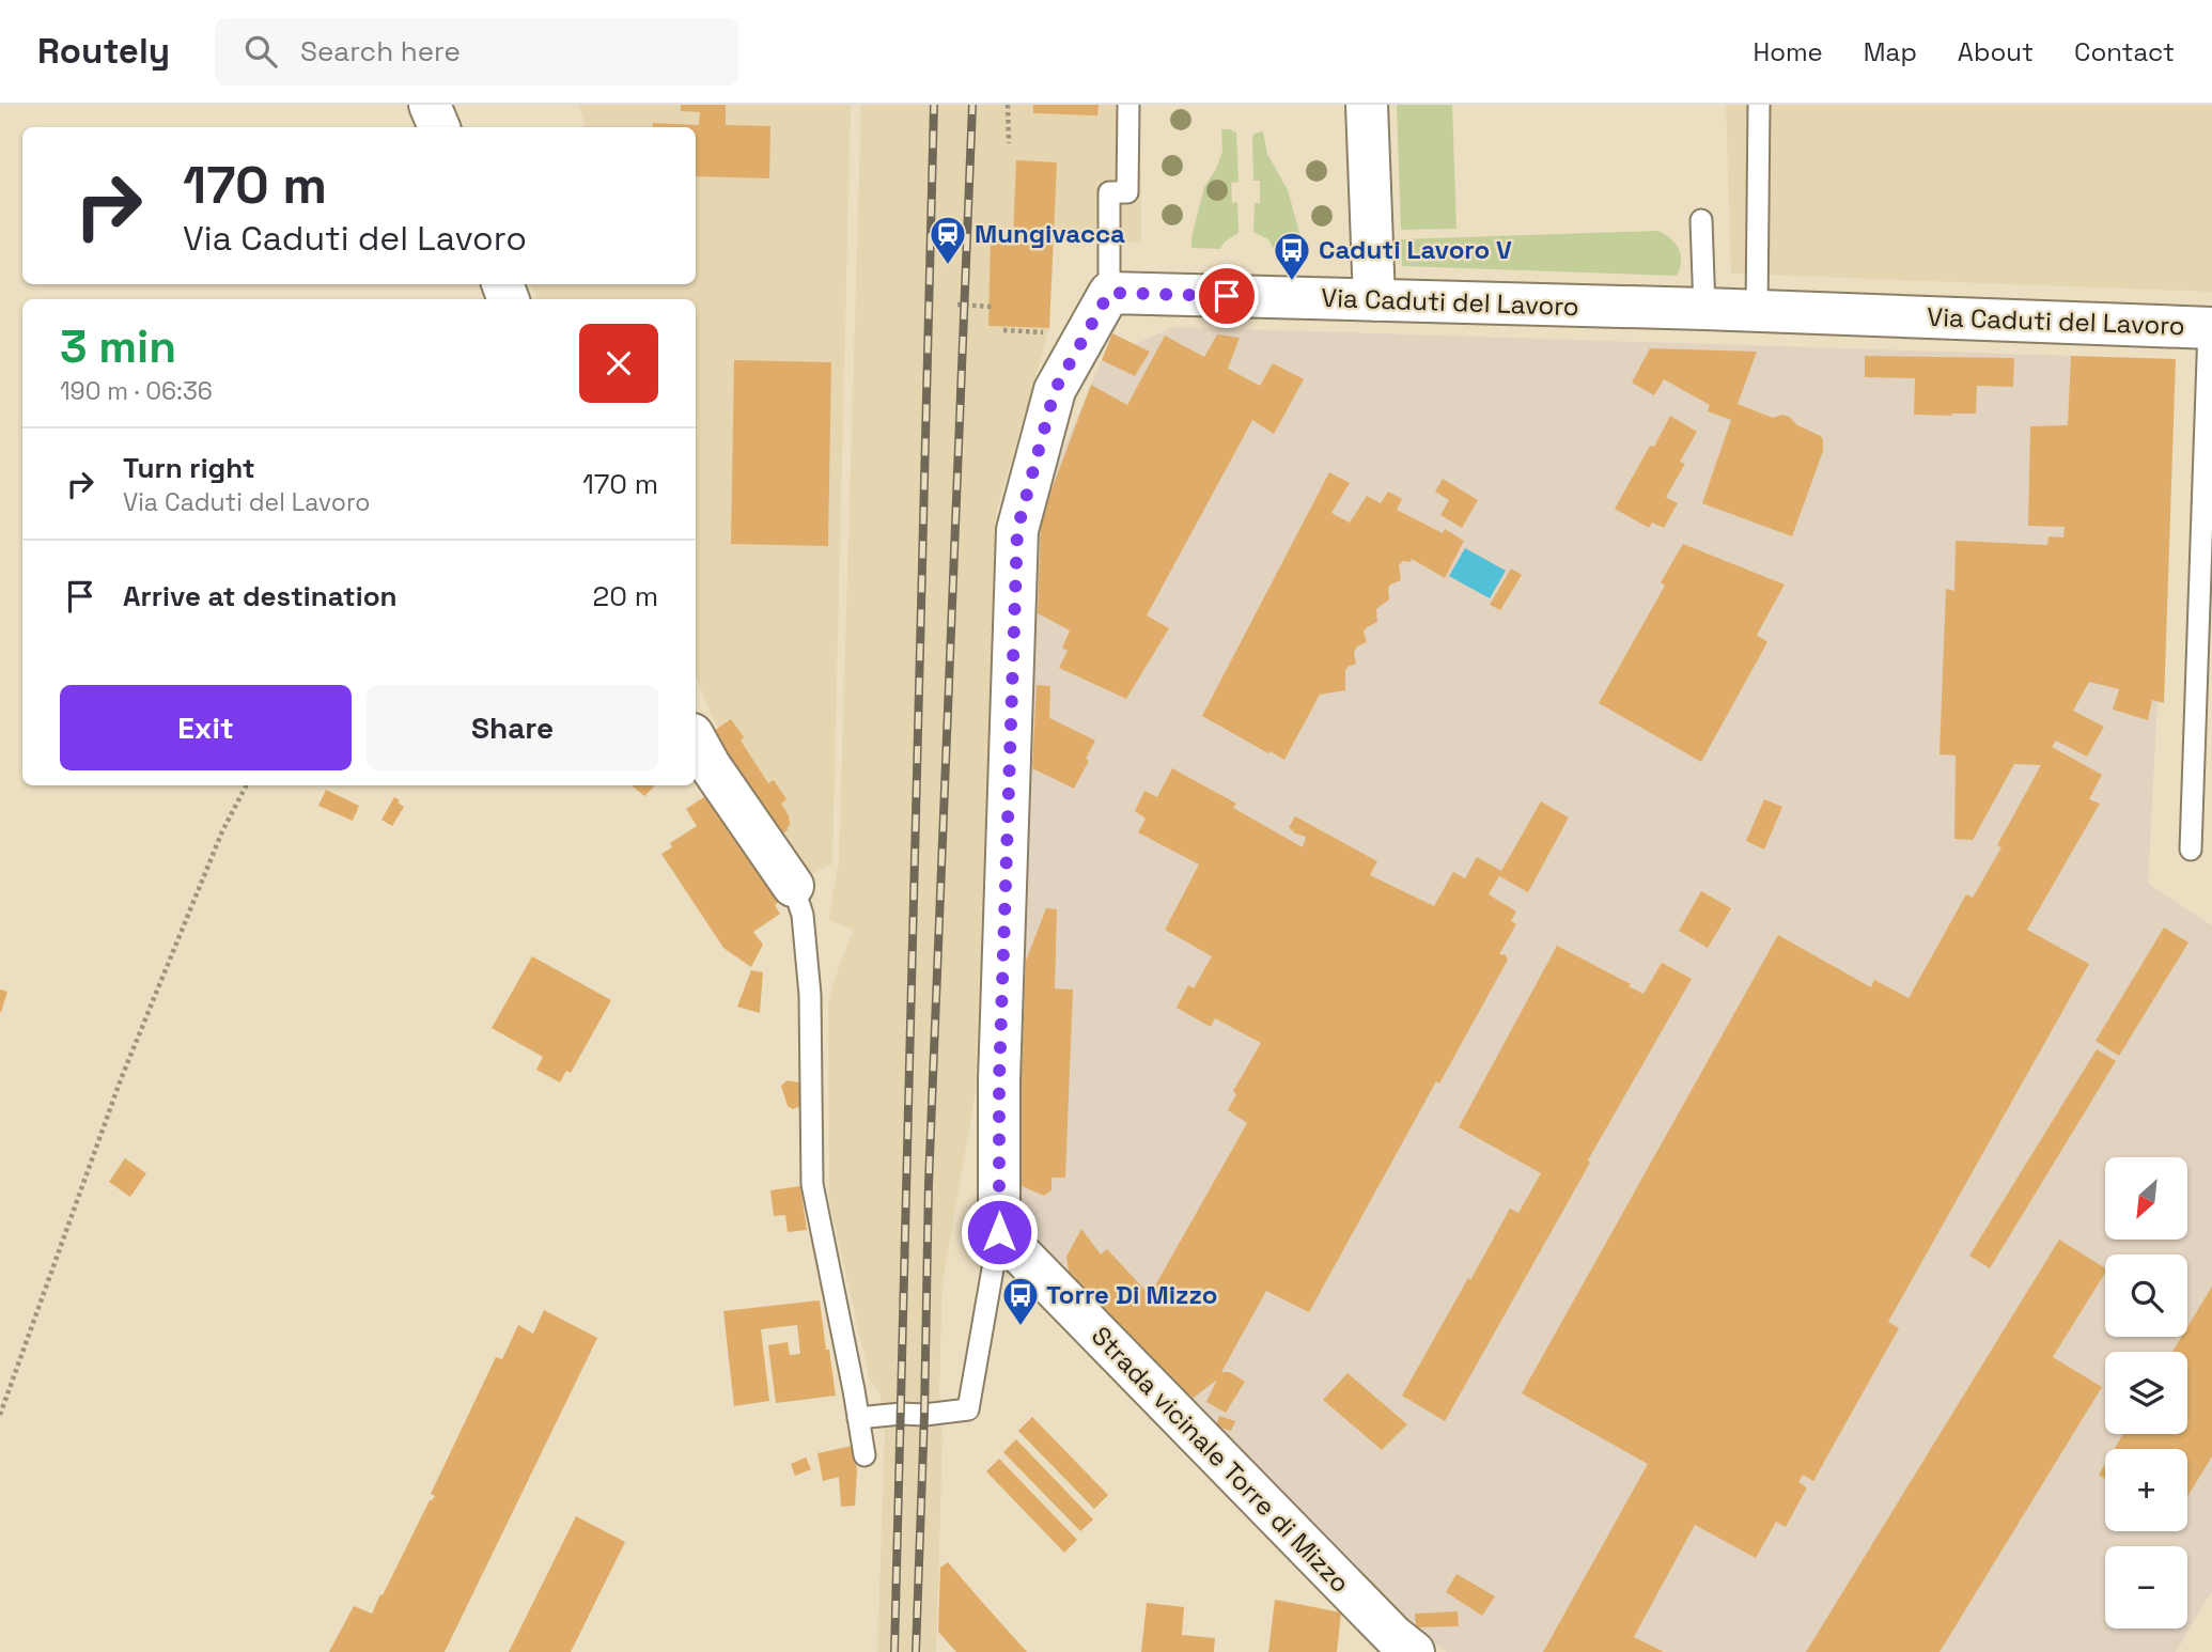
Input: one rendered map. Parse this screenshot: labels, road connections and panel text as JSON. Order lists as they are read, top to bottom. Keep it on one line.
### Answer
{"streets":{"street":["Via Caduti del Lavoro","Strada vicinale Torre di Mizzo"]},"places":{"station":["Mungivacca"],"bus stop":["Caduti Lavoro V","Torre Di Mizzo"]},"north":"bottom left","page":{"header":"Routely","search":"Search here","nav":["Home","Map","About","Contact"],"turn":["170 m","Via Caduti del Lavoro"],"heading":["3 min","190 m · 06:36"],"list":[{"name":"Turn right","note":"Via Caduti del Lavoro","value":"170 m"},{"name":"Arrive at destination","value":"20 m"}],"buttons":["Exit","Share"],"map_buttons":["+","−"]}}
